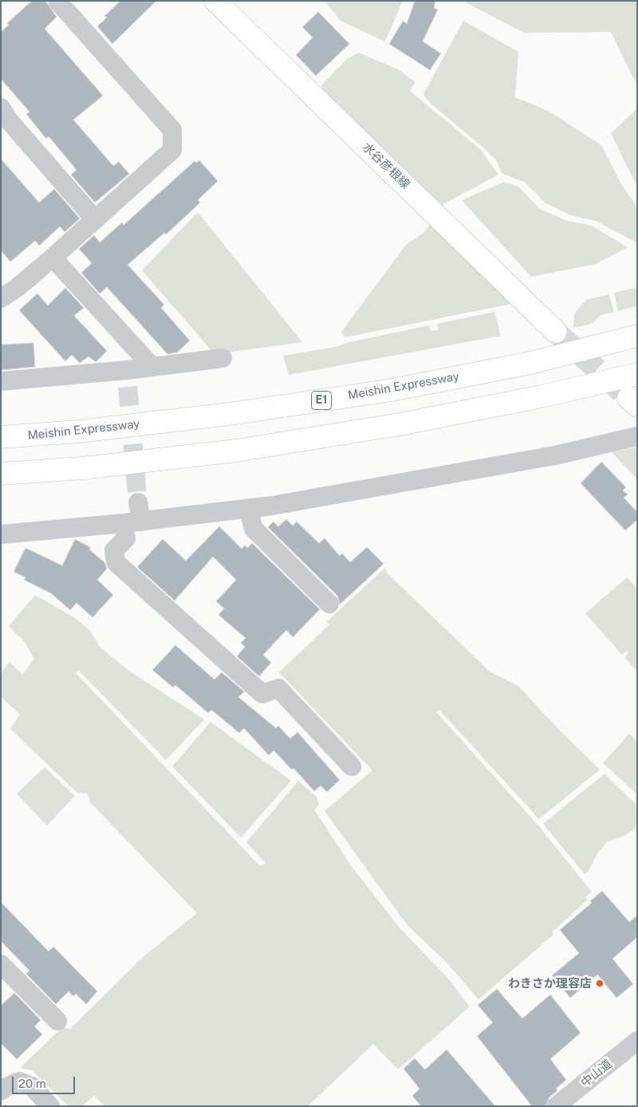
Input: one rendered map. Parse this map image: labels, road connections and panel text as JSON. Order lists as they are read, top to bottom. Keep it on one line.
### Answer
{"streets":{"main road":["水谷彦根線","Meishin Expressway","E1"],"street":["中山道"]},"places":["わきさか理容店"],"scale_bar":"20 m"}
